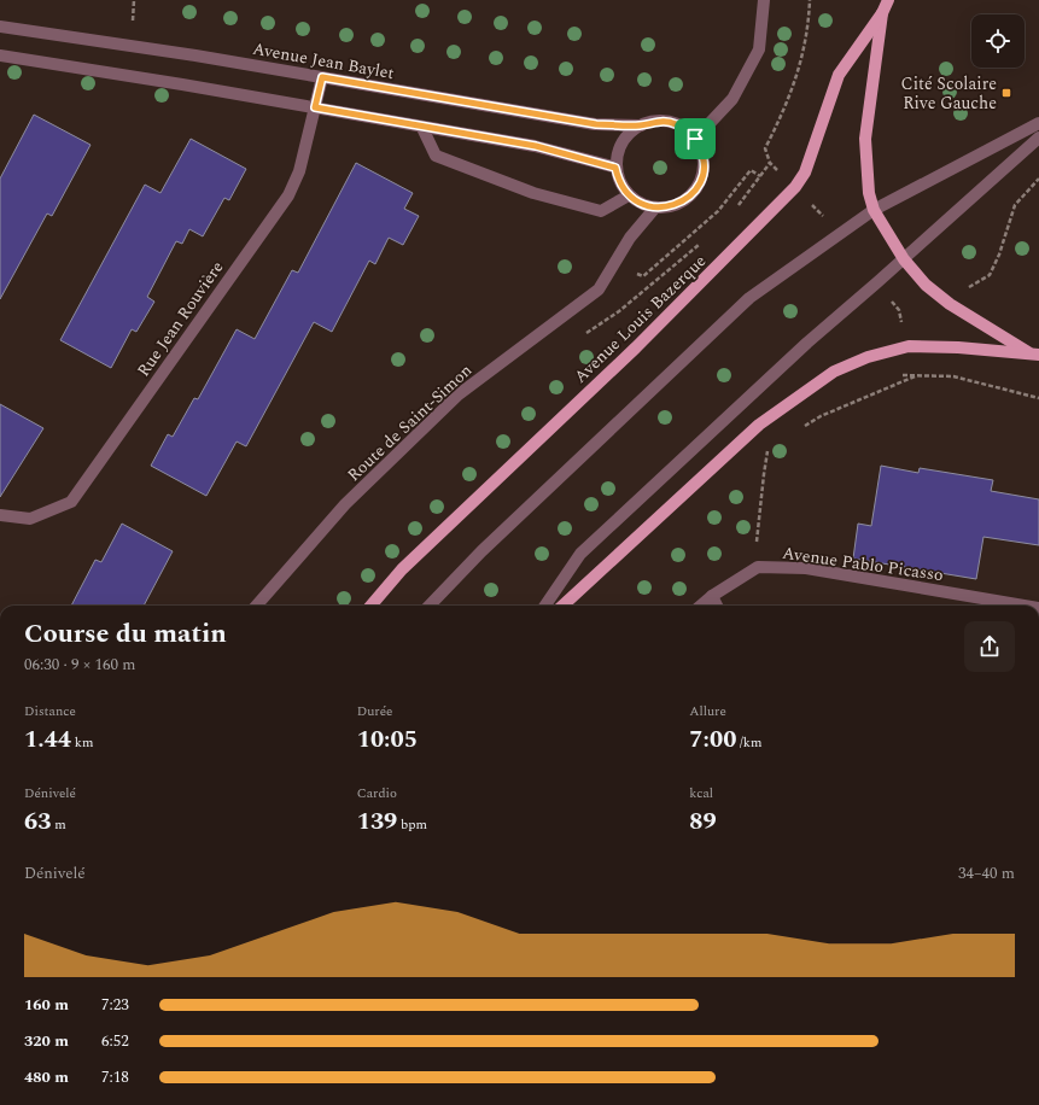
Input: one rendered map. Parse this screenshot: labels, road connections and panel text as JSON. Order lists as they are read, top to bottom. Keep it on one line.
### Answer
{"streets":{"main road":["Avenue Louis Bazerque"],"street":["Avenue Jean Baylet","Rue Jean Rouvière","Route de Saint-Simon","Avenue Pablo Picasso"]},"crossings":[["Avenue Jean Baylet","Rue Jean Rouvière"],["Avenue Jean Baylet","Route de Saint-Simon"]],"places":{"transit":["Cité Scolaire Rive Gauche"]},"page":{"heading":["Course du matin","06:30 · 9 × 160 m"],"stats":[["Distance","1.44 km"],["Durée","10:05"],["Allure","7:00 /km"],["Dénivelé","63 m"],["Cardio","139 bpm"],["kcal","89"]],"chart":["Dénivelé","34–40 m"],"list":[{"name":"160 m","note":"7:23"},{"name":"320 m","note":"6:52"},{"name":"480 m","note":"7:18"}]}}
